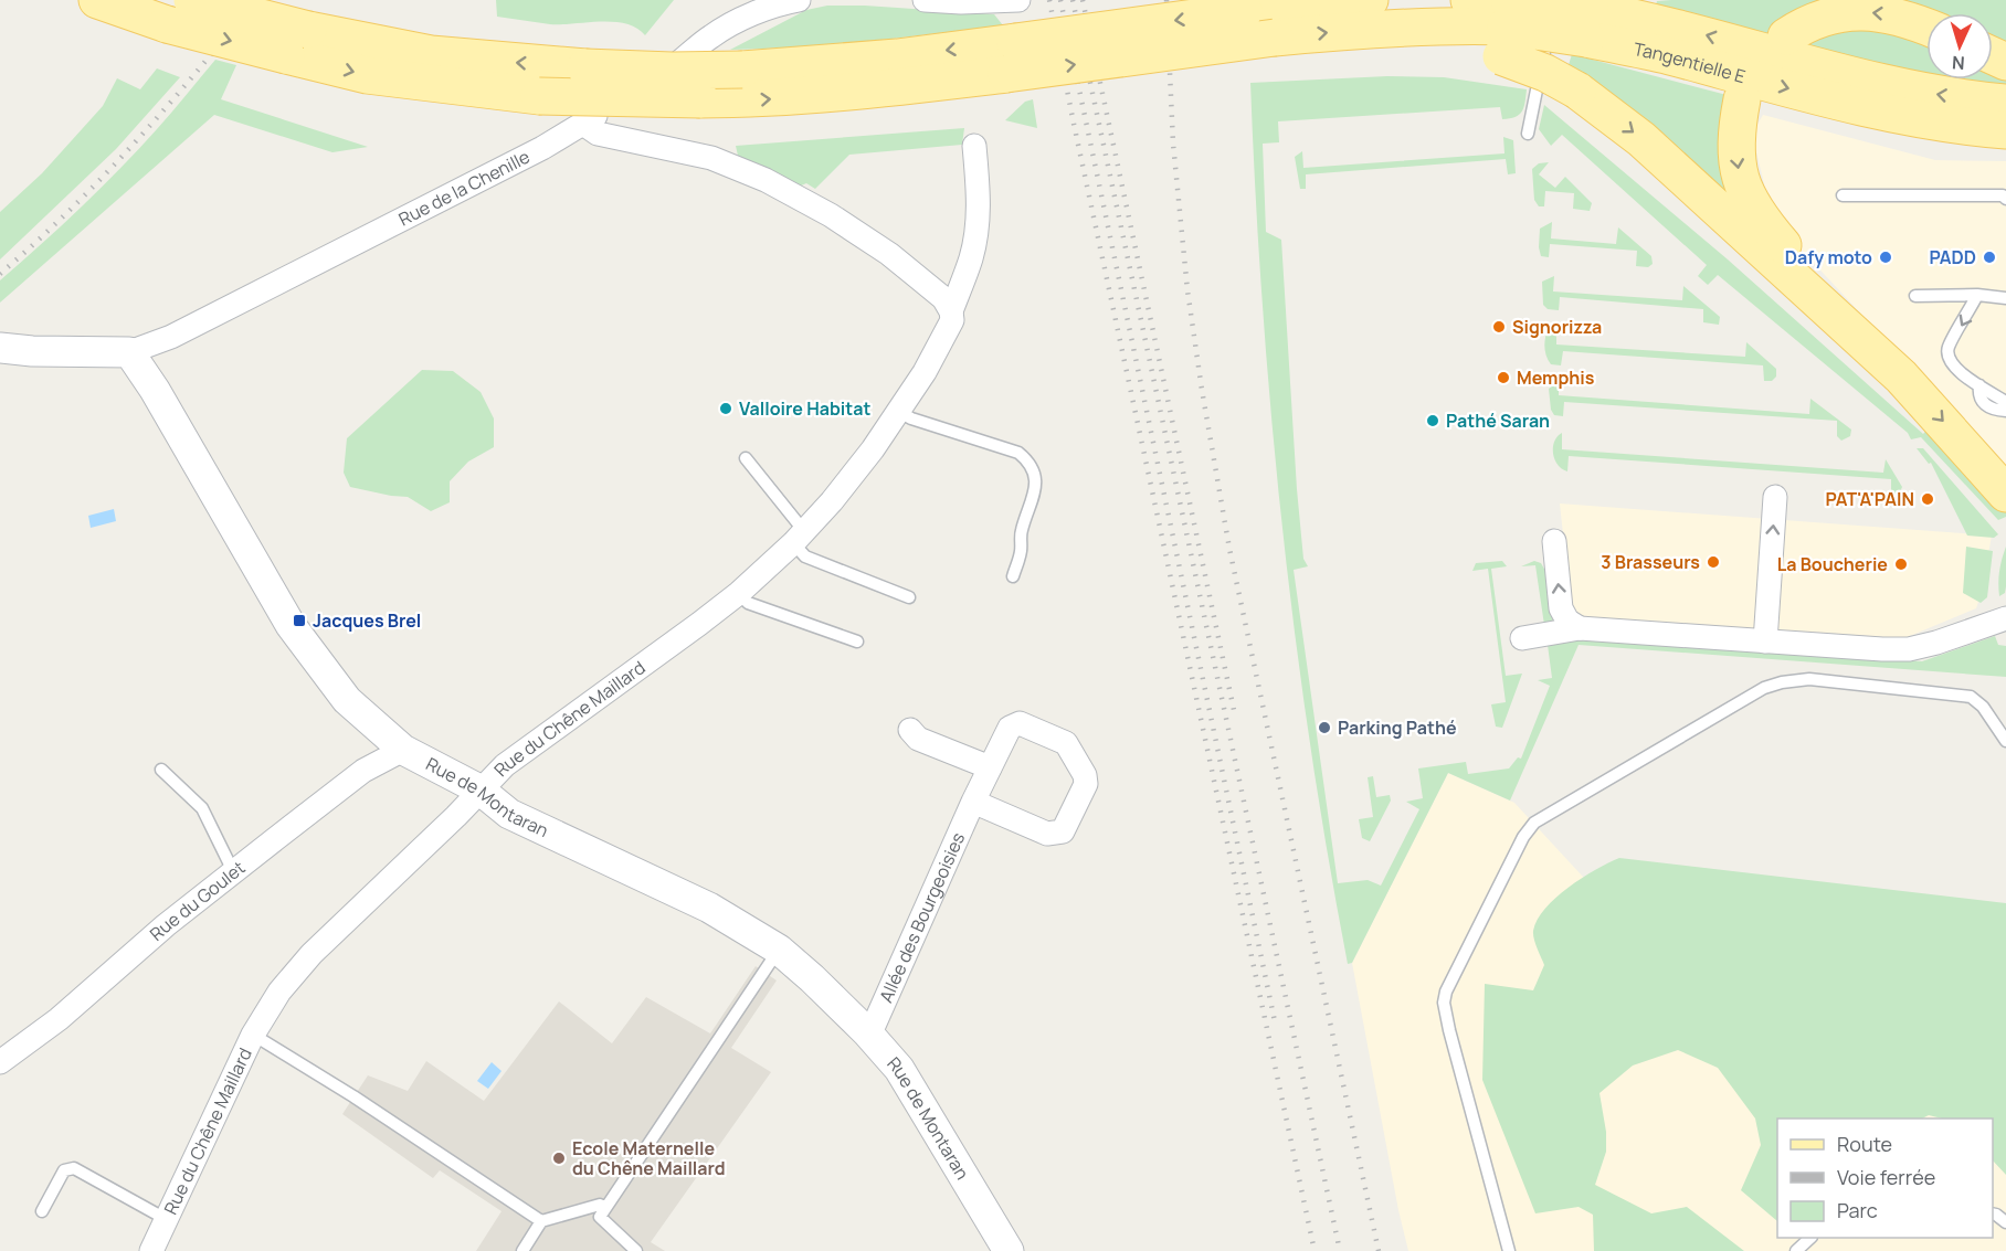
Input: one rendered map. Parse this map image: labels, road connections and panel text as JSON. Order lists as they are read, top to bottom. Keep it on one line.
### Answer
{"streets":{"main road":["Tangentielle E"],"street":["Rue de la Chenille","Rue du Chêne Maillard","Rue de Montaran","Rue du Goulet","Allée des Bourgeoisies"]},"crossings":[["Rue de la Chenille","Rue de Montaran"],["Rue du Chêne Maillard","Rue de Montaran"],["Rue de Montaran","Rue du Goulet"],["Rue de Montaran","Allée des Bourgeoisies"]],"places":{"other":["Dafy moto","PADD","Signorizza","Memphis","Valloire Habitat","Pathé Saran","PAT'A'PAIN","3 Brasseurs","La Boucherie","Parking Pathé","Ecole Maternelle du Chêne Maillard"],"transit":["Jacques Brel"]},"legend":["Route","Voie ferrée","Parc"],"north":"bottom"}
